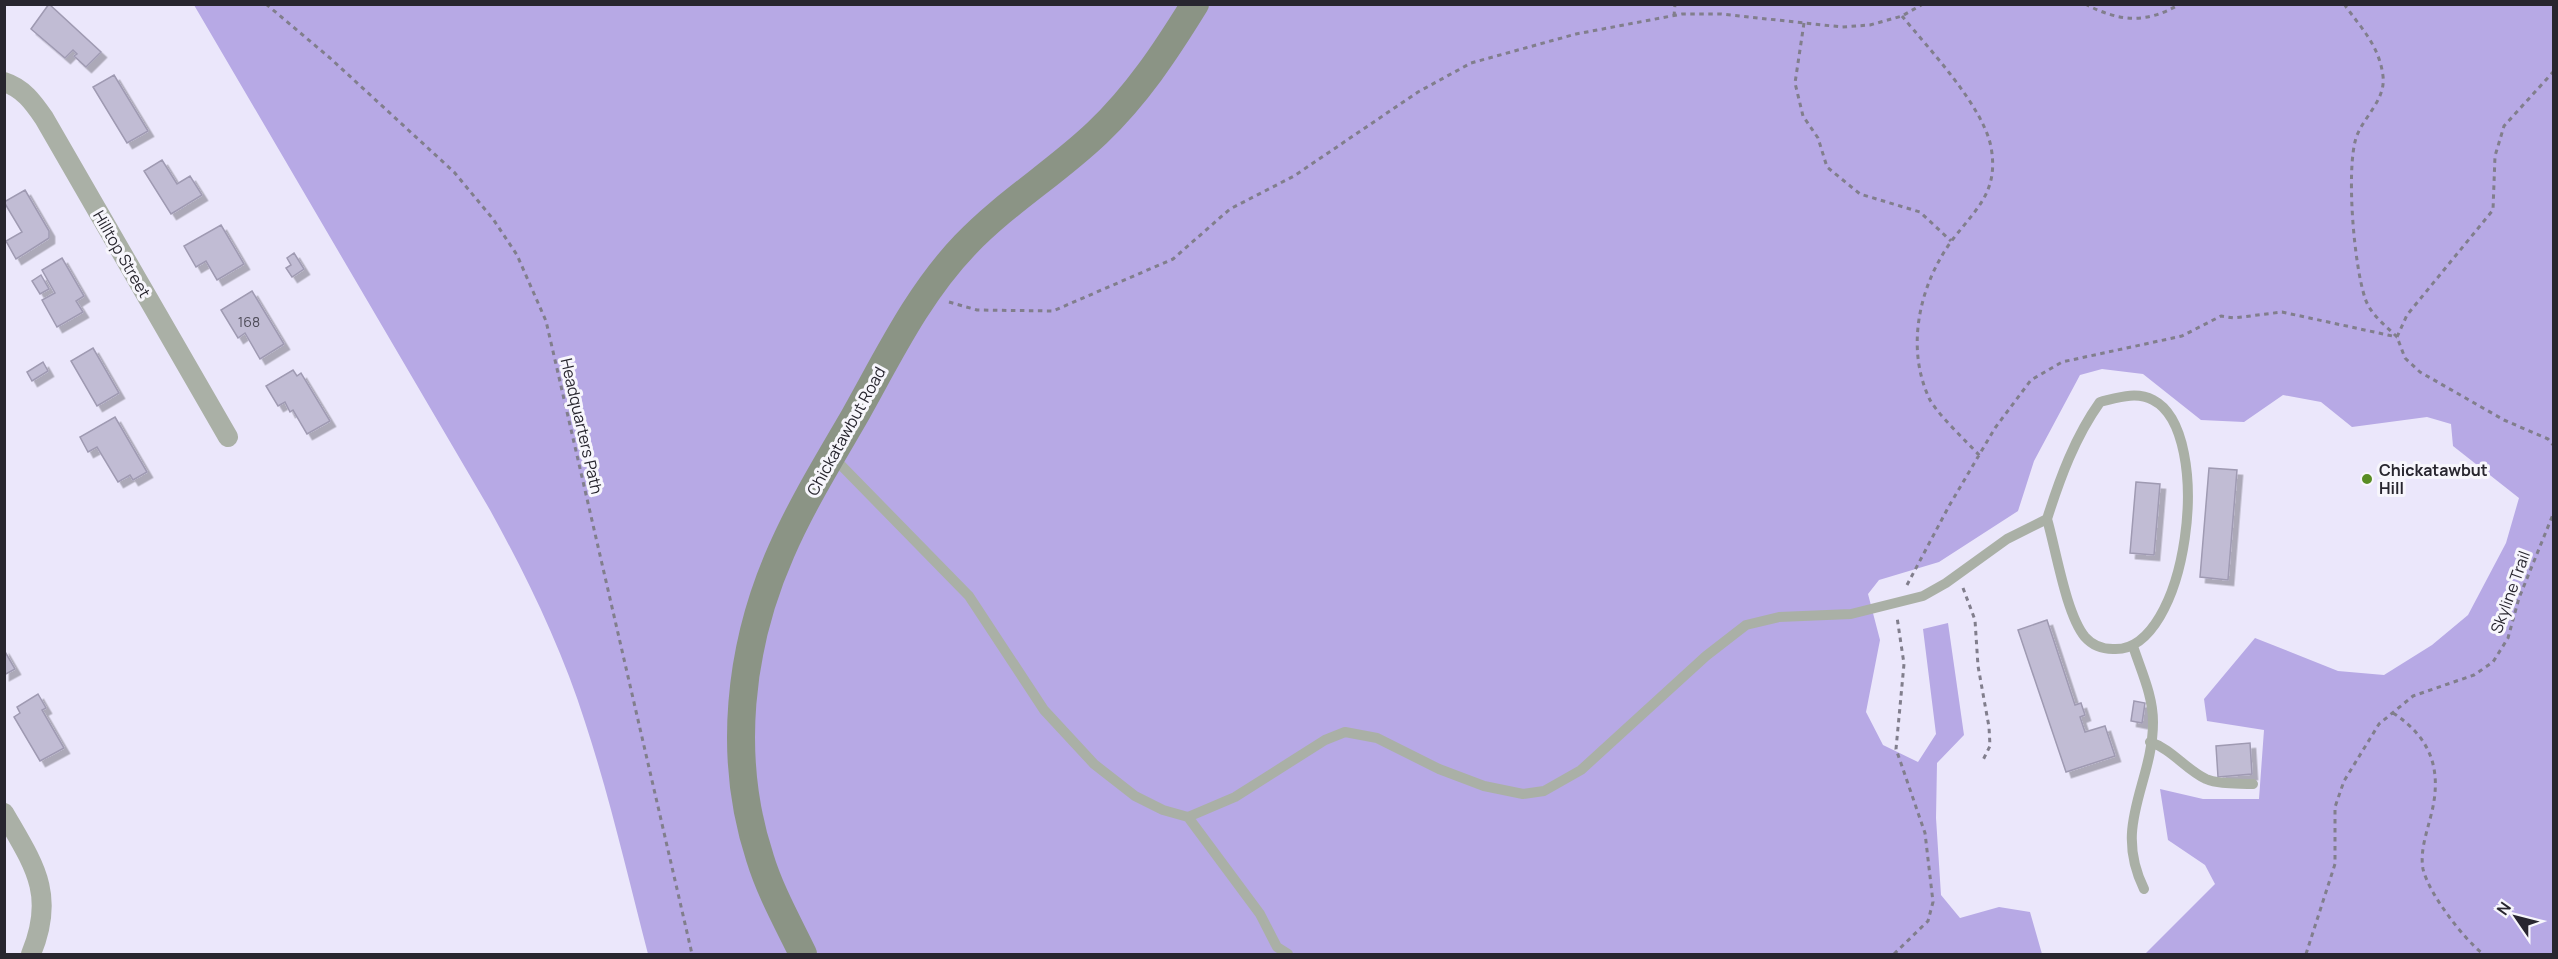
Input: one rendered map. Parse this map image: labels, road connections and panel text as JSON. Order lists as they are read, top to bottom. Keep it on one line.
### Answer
{"streets":{"main road":["Chickatawbut Road"],"street":["Hilltop Street"],"path":["Headquarters Path","Skyline Trail"]},"places":["Chickatawbut Hill"],"house_numbers":["168"],"north":"top left"}
